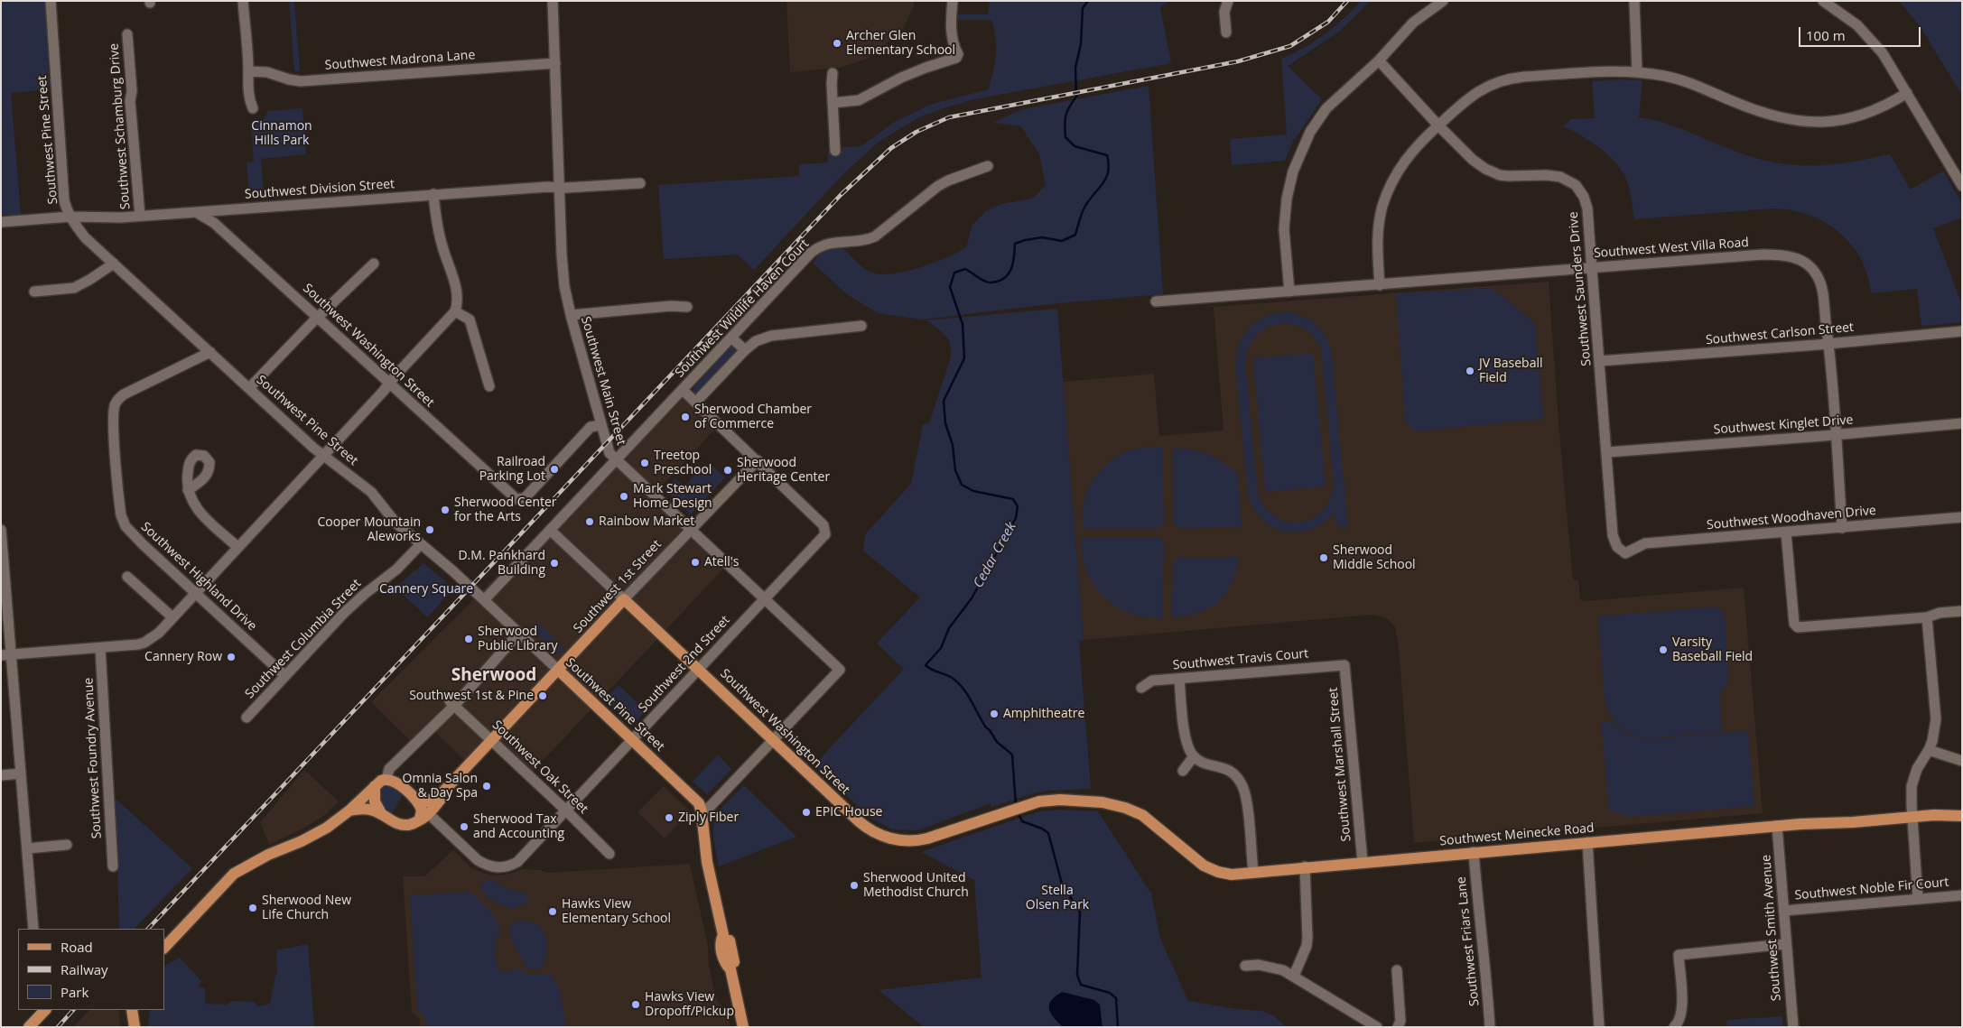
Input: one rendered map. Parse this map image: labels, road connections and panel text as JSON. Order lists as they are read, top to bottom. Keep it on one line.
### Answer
{"streets":{"main road":["Southwest Pine Street","Southwest Washington Street","Southwest 1st Street","Southwest Meinecke Road"],"street":["Southwest Madrona Lane","Southwest Schamburg Drive","Southwest Division Street","Southwest West Villa Road","Southwest Saunders Drive","Southwest Wildlife Haven Court","Southwest Carlson Street","Southwest Main Street","Southwest Kinglet Drive","Southwest Woodhaven Drive","Southwest Highland Drive","Southwest Columbia Street","Southwest Travis Court","Southwest 2nd Street","Southwest Foundry Avenue","Southwest Marshall Street","Southwest Oak Street","Southwest Noble Fir Court","Southwest Smith Avenue","Southwest Friars Lane"]},"crossings":[["Southwest Madrona Lane","Southwest Main Street"],["Southwest Schamburg Drive","Southwest Division Street"],["Southwest Pine Street","Southwest Division Street"],["Southwest Pine Street","Southwest Wildlife Haven Court"],["Southwest Pine Street","Southwest Highland Drive"],["Southwest Pine Street","Southwest 1st Street"],["Southwest Pine Street","Southwest Columbia Street"],["Southwest Pine Street","Southwest 2nd Street"],["Southwest Division Street","Southwest Washington Street"],["Southwest Division Street","Southwest Main Street"],["Southwest West Villa Road","Southwest Saunders Drive"],["Southwest West Villa Road","Southwest Carlson Street"],["Southwest West Villa Road","Southwest Kinglet Drive"],["Southwest West Villa Road","Southwest Woodhaven Drive"],["Southwest Saunders Drive","Southwest Carlson Street"],["Southwest Saunders Drive","Southwest Kinglet Drive"],["Southwest Saunders Drive","Southwest Woodhaven Drive"],["Southwest Wildlife Haven Court","Southwest Washington Street"],["Southwest Wildlife Haven Court","Southwest Main Street"],["Southwest Washington Street","Southwest Main Street"],["Southwest Washington Street","Southwest 1st Street"],["Southwest Washington Street","Southwest 2nd Street"],["Southwest Washington Street","Southwest Meinecke Road"],["Southwest Main Street","Southwest 1st Street"],["Southwest Main Street","Southwest 2nd Street"],["Southwest Highland Drive","Southwest Columbia Street"],["Southwest 1st Street","Southwest 2nd Street"],["Southwest 1st Street","Southwest Oak Street"],["Southwest Travis Court","Southwest Marshall Street"],["Southwest 2nd Street","Southwest Oak Street"],["Southwest Marshall Street","Southwest Meinecke Road"],["Southwest Meinecke Road","Southwest Smith Avenue"],["Southwest Meinecke Road","Southwest Friars Lane"],["Southwest Noble Fir Court","Southwest Smith Avenue"]],"districts":["Sherwood"],"water":["Cedar Creek"],"parks":["Cinnamon Hills Park","Cannery Square","Stella Olsen Park"],"places":["Archer Glen Elementary School","JV Baseball Field","Sherwood Chamber of Commerce","Treetop Preschool","Railroad Parking Lot","Sherwood Heritage Center","Mark Stewart Home Design","Sherwood Center for the Arts","Rainbow Market","Cooper Mountain Aleworks","Sherwood Middle School","Atell's","D.M. Pankhard Building","Sherwood Public Library","Varsity Baseball Field","Cannery Row","Southwest 1st & Pine","Amphitheatre","Omnia Salon & Day Spa","EPIC House","Ziply Fiber","Sherwood Tax and Accounting","Sherwood United Methodist Church","Sherwood New Life Church","Hawks View Elementary School","Hawks View Dropoff/Pickup"],"legend":["Road","Railway","Park"],"scale_bar":"100 m"}
